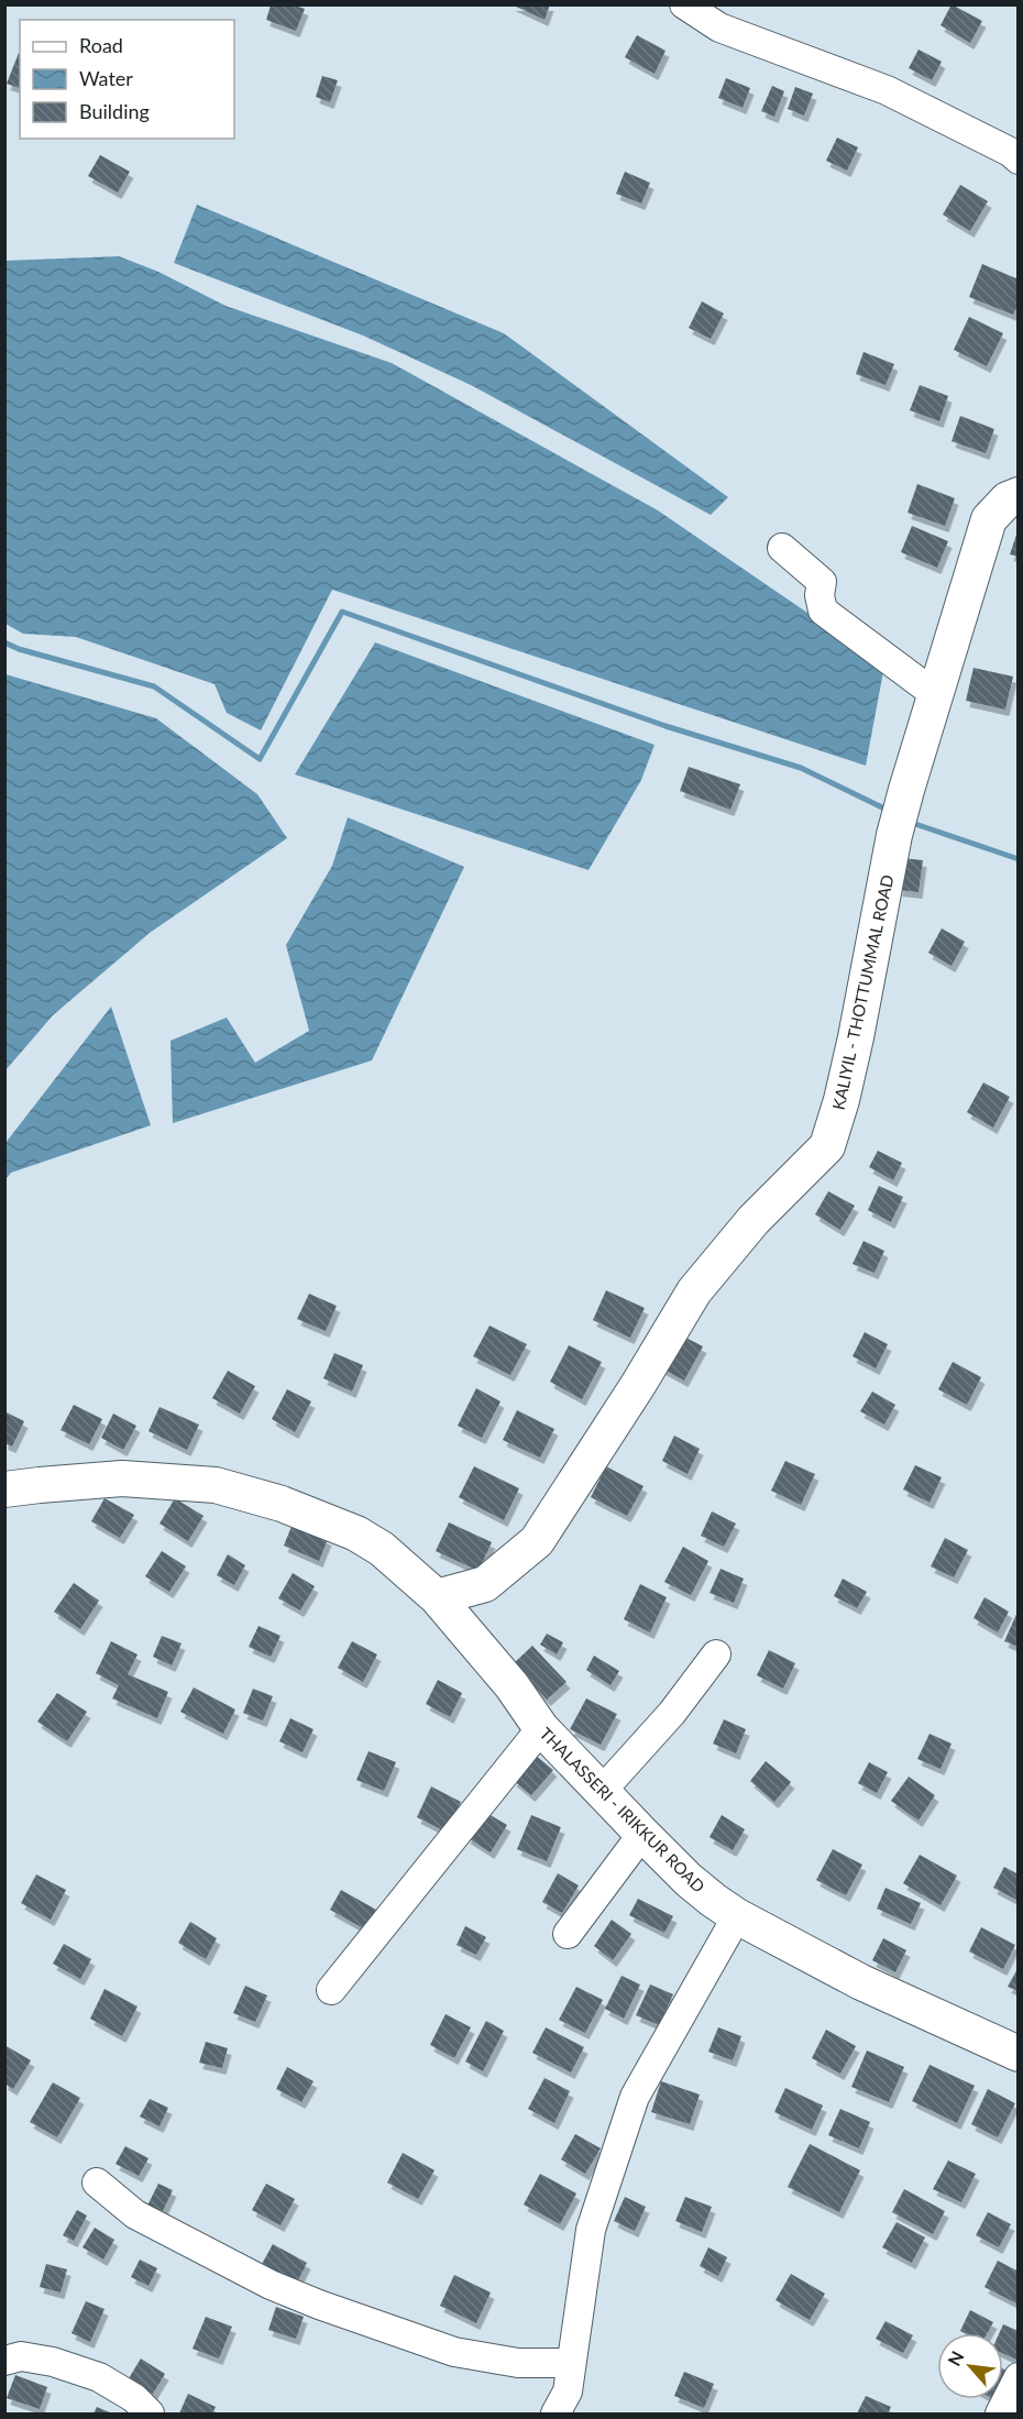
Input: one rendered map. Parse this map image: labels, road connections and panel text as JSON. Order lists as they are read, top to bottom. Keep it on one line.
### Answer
{"streets":{"main road":["KALIYIL - THOTTUMMAL ROAD","THALASSERI - IRIKKUR ROAD"]},"crossings":[["KALIYIL - THOTTUMMAL ROAD","THALASSERI - IRIKKUR ROAD"]],"legend":["Road","Water","Building"],"north":"top left"}
